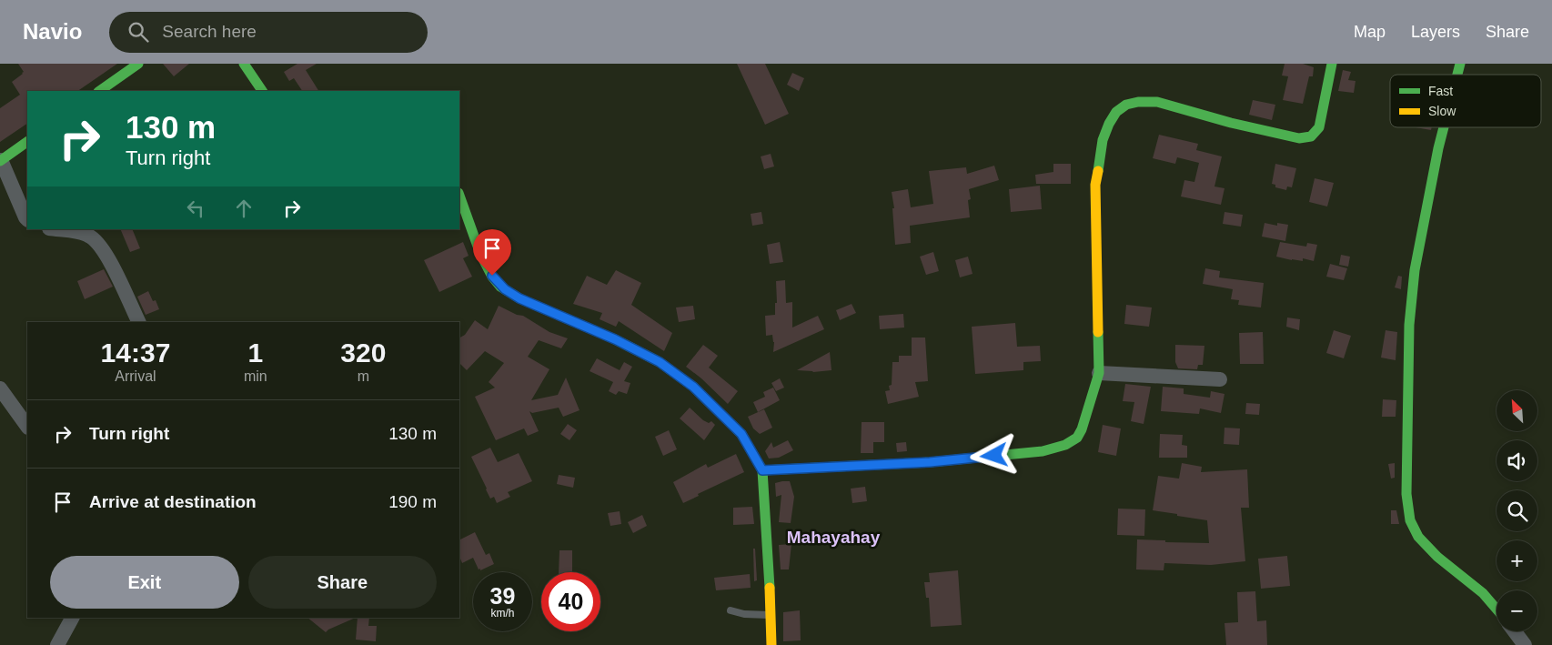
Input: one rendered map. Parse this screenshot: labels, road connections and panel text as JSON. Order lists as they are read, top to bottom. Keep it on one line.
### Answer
{"districts":["Mahayahay"],"legend":["Fast","Slow"],"north":"top left","page":{"header":"Navio","search":"Search here","nav":["Map","Layers","Share"],"turn":["130 m","Turn right"],"eta":["14:37","Arrival","1","min","320","m"],"map_buttons":["+","−"],"list":[{"name":"Turn right","value":"130 m"},{"name":"Arrive at destination","value":"190 m"}],"buttons":["Exit","Share"],"speed":"39 km/h","limit":"40"}}
